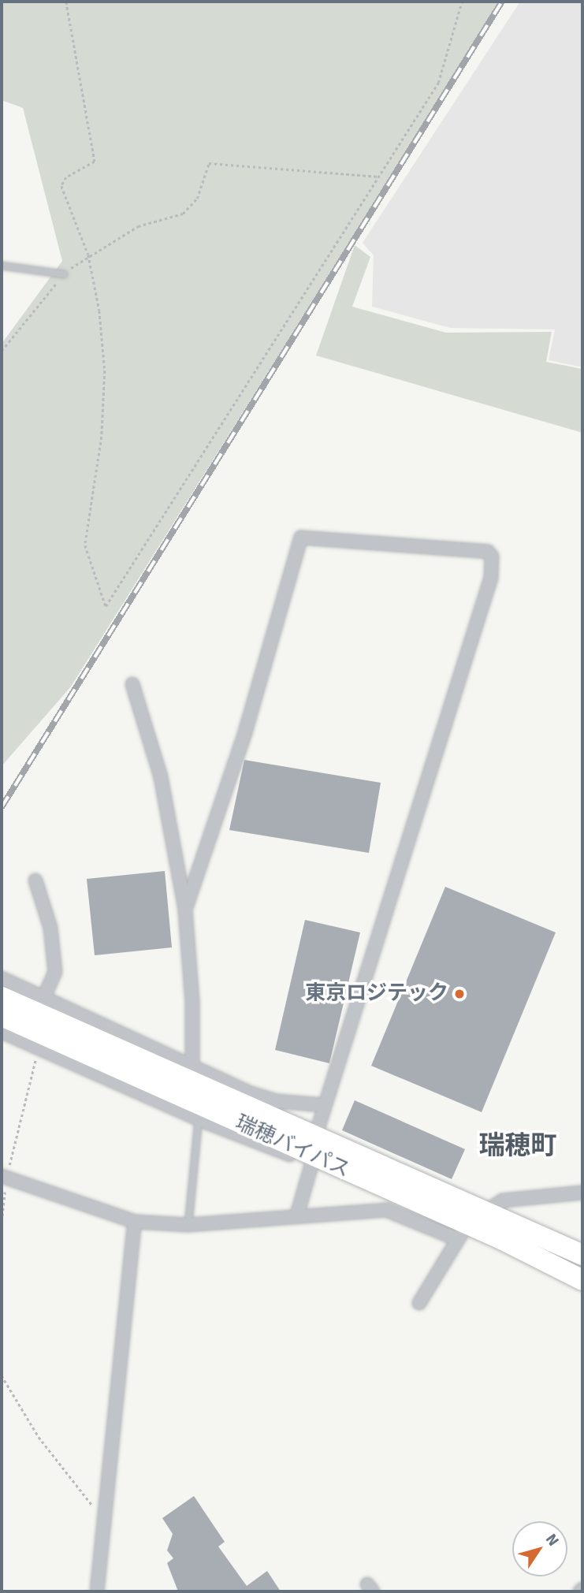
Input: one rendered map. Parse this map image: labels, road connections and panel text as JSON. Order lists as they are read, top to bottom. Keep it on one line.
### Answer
{"streets":{"highway":["瑞穂バイパス"]},"districts":["瑞穂町"],"places":["東京ロジテック"],"north":"top right"}
